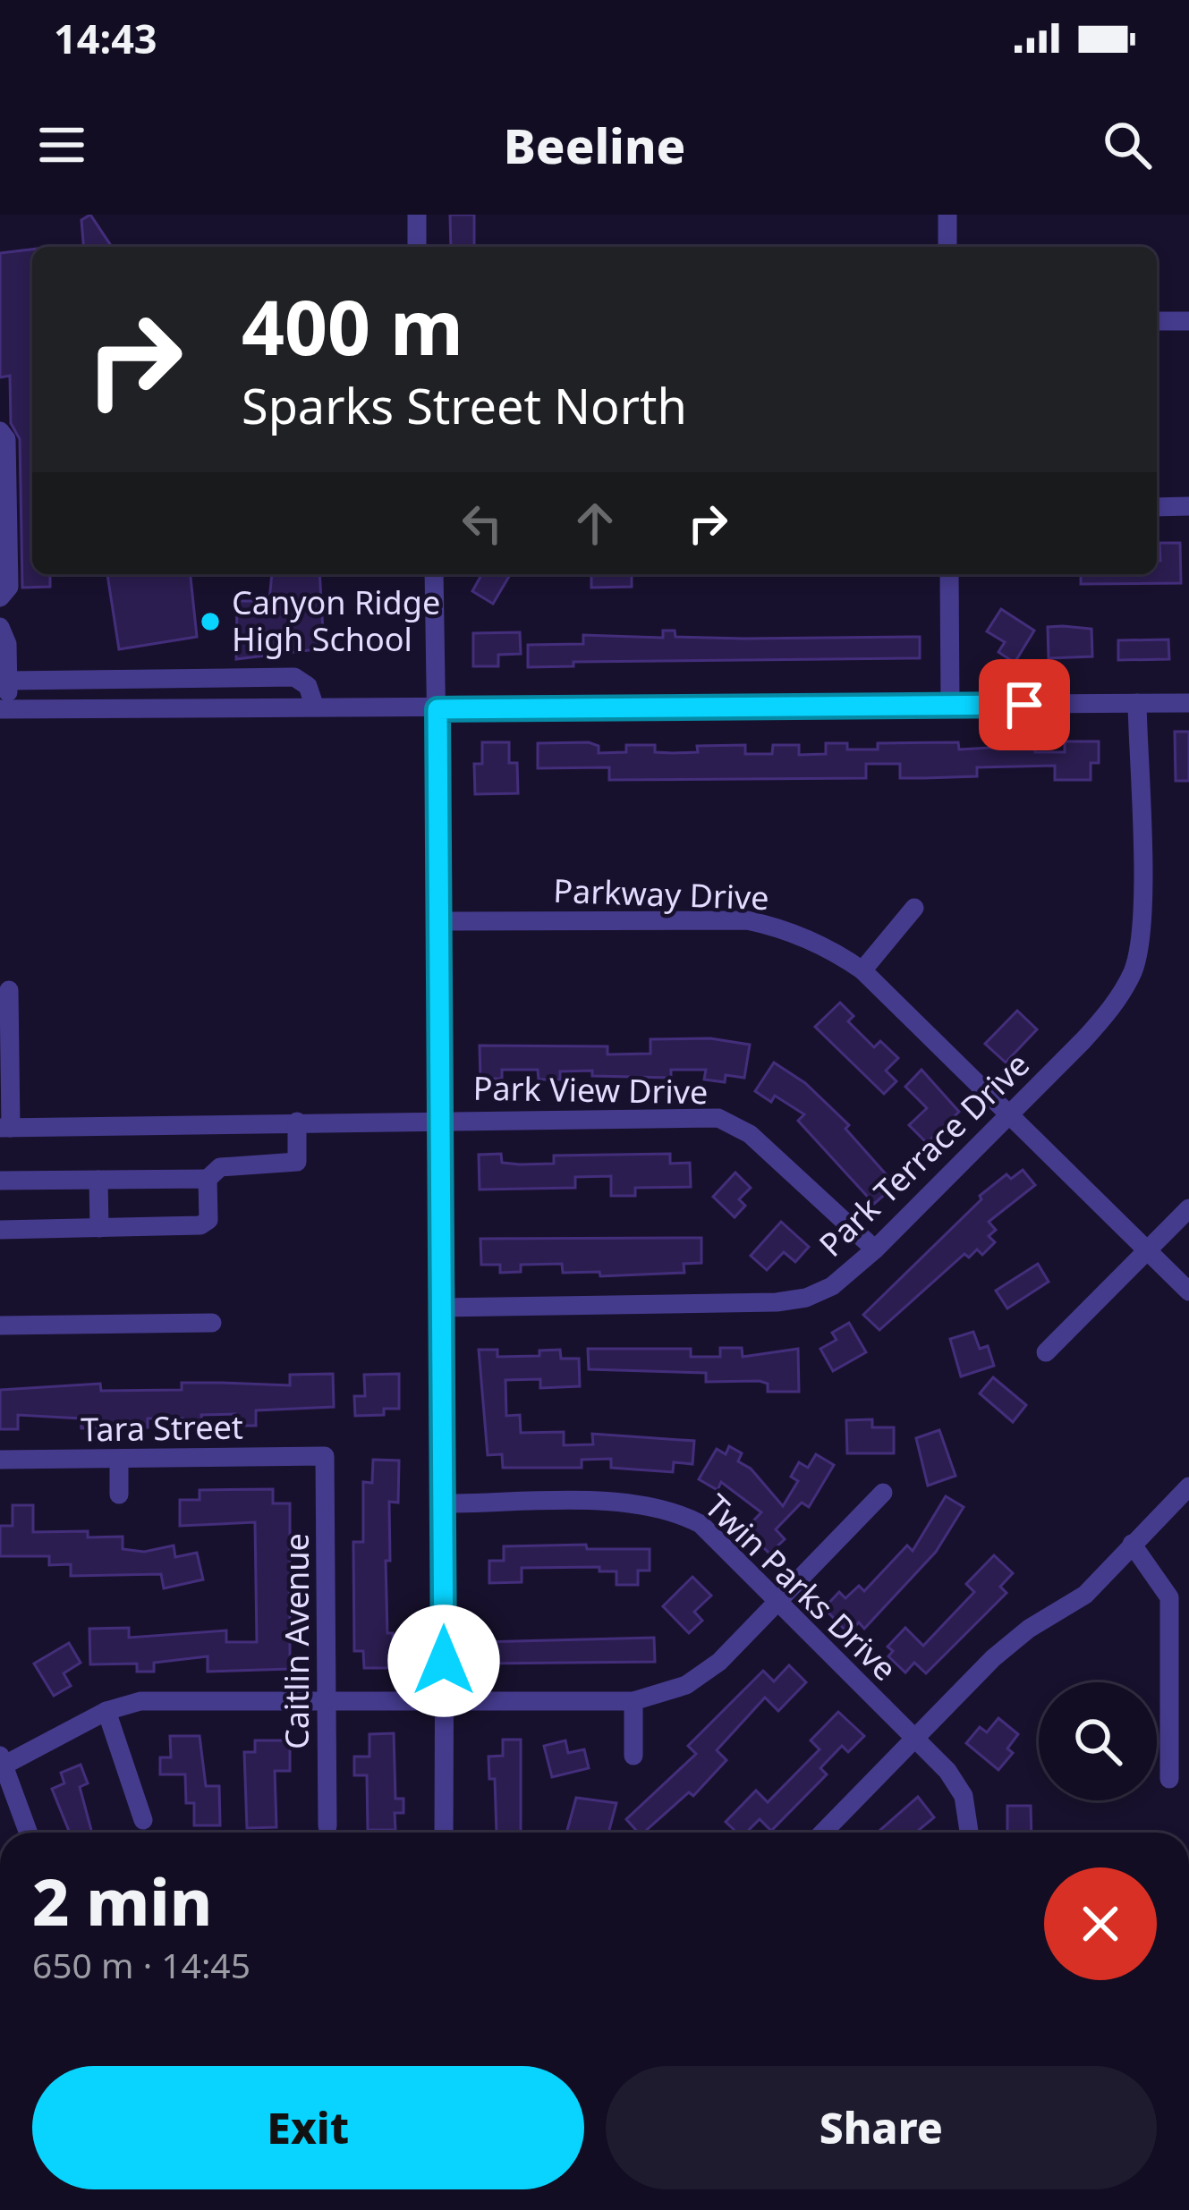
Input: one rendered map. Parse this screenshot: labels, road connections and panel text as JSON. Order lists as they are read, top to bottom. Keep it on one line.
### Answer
{"streets":{"street":["Parkway Drive","Park View Drive","Park Terrace Drive","Tara Street","Twin Parks Drive","Caitlin Avenue"]},"crossings":[["Parkway Drive","Park Terrace Drive"],["Park View Drive","Park Terrace Drive"],["Tara Street","Caitlin Avenue"]],"places":["Canyon Ridge High School"],"page":{"status":"14:43","header":"Beeline","turn":["400 m","Sparks Street North"],"heading":["2 min","650 m · 14:45"],"buttons":["Exit","Share"]}}
